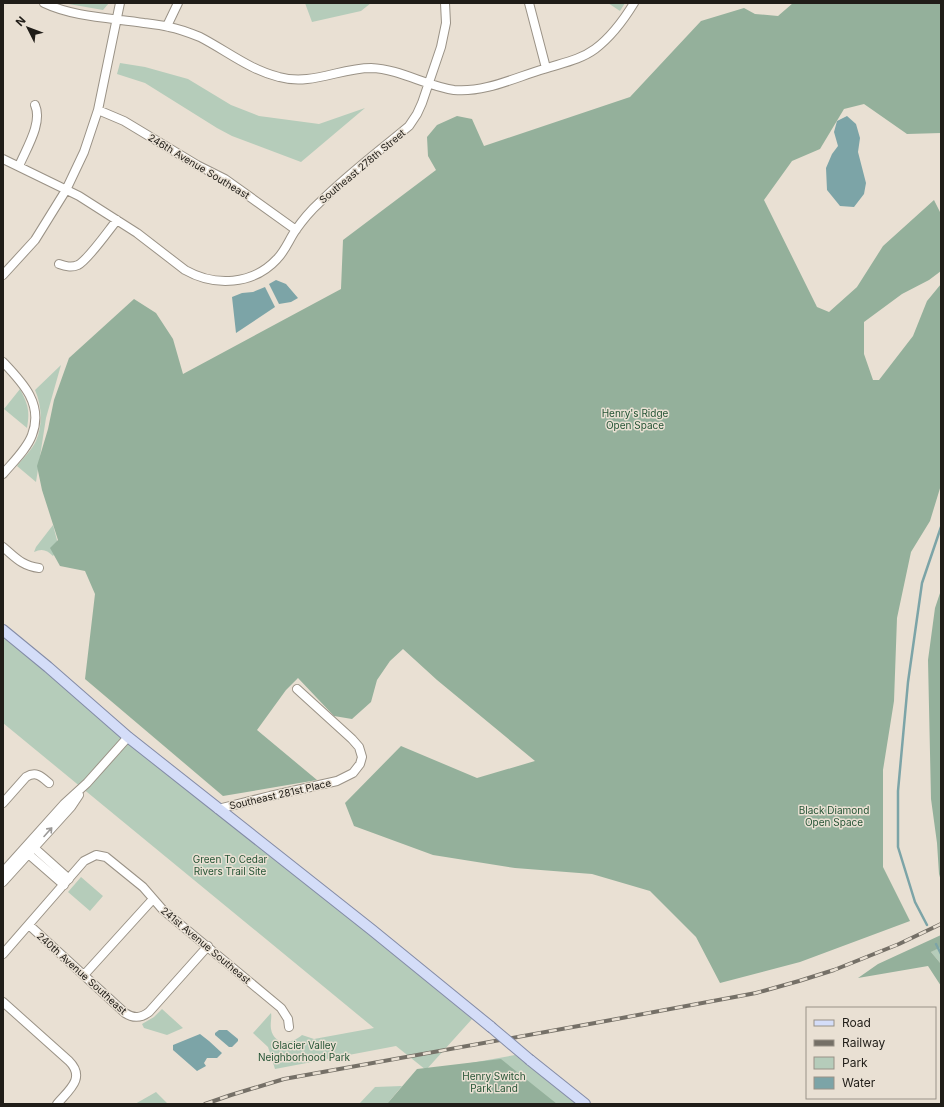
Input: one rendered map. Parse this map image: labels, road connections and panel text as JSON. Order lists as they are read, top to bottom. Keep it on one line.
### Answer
{"streets":{"street":["246th Avenue Southeast","Southeast 278th Street","Southeast 281st Place","241st Avenue Southeast","240th Avenue Southeast"]},"crossings":[["246th Avenue Southeast","Southeast 278th Street"],["241st Avenue Southeast","240th Avenue Southeast"]],"parks":["Henry's Ridge Open Space","Black Diamond Open Space","Green To Cedar Rivers Trail Site","Glacier Valley Neighborhood Park","Henry Switch Park Land"],"legend":["Road","Railway","Park","Water"],"north":"top left"}
